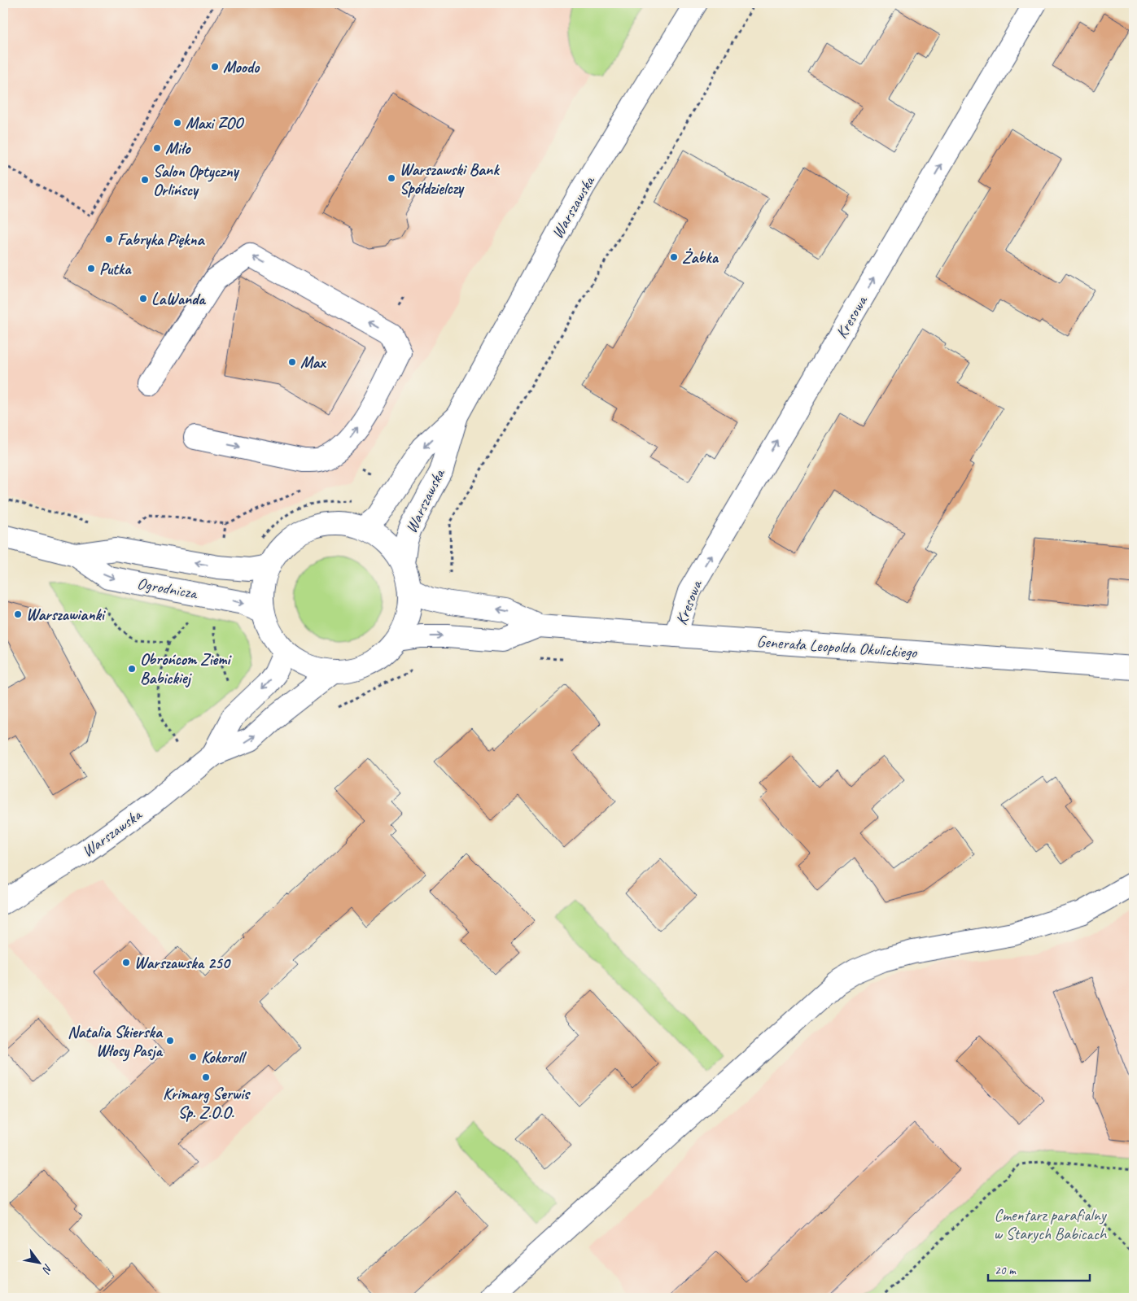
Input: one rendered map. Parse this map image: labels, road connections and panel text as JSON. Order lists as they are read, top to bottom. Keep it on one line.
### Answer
{"streets":{"main road":["Warszawska","Kresowa","Ogrodnicza","Generała Leopolda Okulickiego"]},"crossings":[["Kresowa","Generała Leopolda Okulickiego"]],"one_way":["Kresowa"],"parks":["Cmentarz parafialny w Starych Babicach"],"places":["Moodo","Maxi ZOO","Miło","Warszawski Bank Spółdzielczy","Salon Optyczny Orlińscy","Fabryka Piękna","Żabka","Putka","LaWanda","Max","Warszawianki","Obrońcom Ziemi Babickiej","Warszawska 250","Natalia Skierska Włosy Pasja","Kokoroll","Krimarg Serwis Sp. Z.O.O."],"scale_bar":"20 m","north":"bottom right"}
